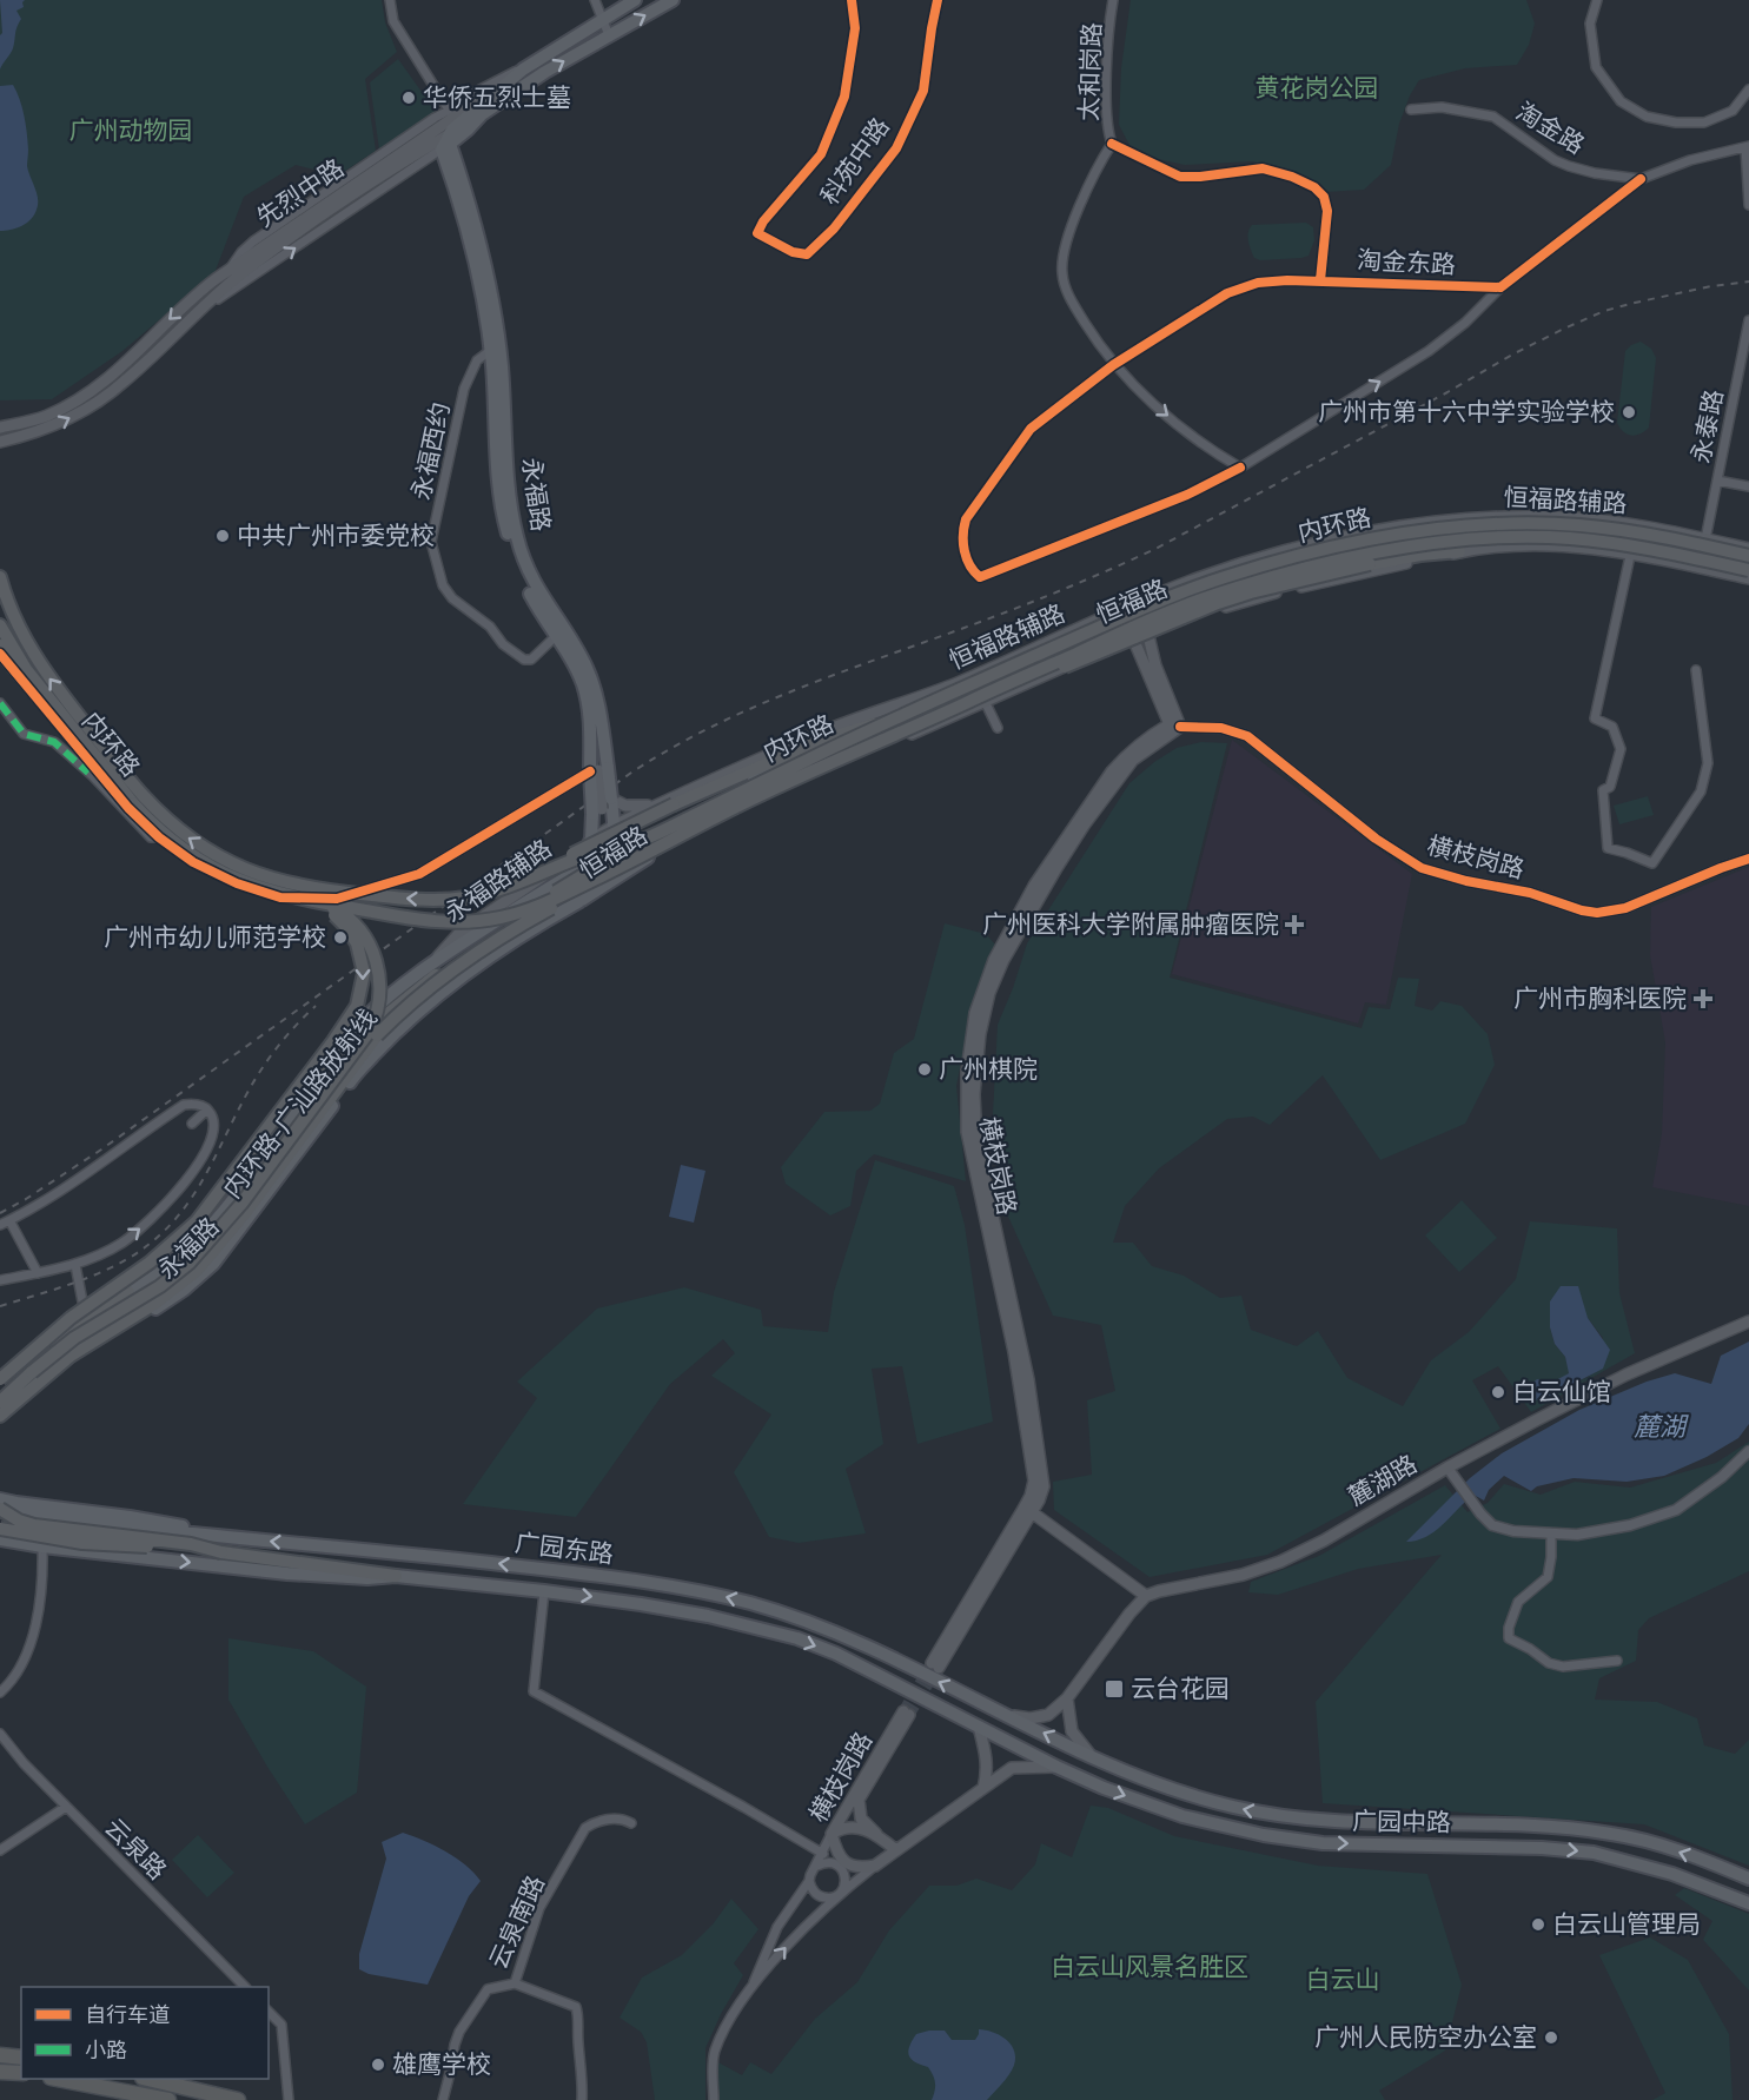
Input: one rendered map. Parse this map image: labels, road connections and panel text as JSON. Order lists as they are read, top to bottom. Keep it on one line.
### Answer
{"streets":{"highway":["内环路","内环路-广汕路放射线"],"main road":["先烈中路","永福路","恒福路辅路","恒福路","横枝岗路","永福路辅路","麓湖路","广园东路","广园中路"],"street":["太和岗路","淘金路","科苑中路","淘金东路","永泰路","永福西约","云泉路","云泉南路"]},"crossings":[["太和岗路","淘金东路"],["先烈中路","永福路"],["永泰路","恒福路辅路"],["永福西约","永福路"],["永福路","恒福路辅路"],["永福路","恒福路"],["永福路","永福路辅路"],["永福路","内环路-广汕路放射线"],["恒福路辅路","恒福路"],["恒福路辅路","永福路辅路"],["内环路","恒福路"],["内环路","内环路-广汕路放射线"],["恒福路","内环路-广汕路放射线"],["广园东路","广园中路"]],"water":["麓湖"],"parks":["黄花岗公园","广州动物园","白云山风景名胜区","白云山"],"places":{"other":["华侨五烈士墓","广州市第十六中学实验学校","中共广州市委党校","广州市幼儿师范学校","广州棋院","白云仙馆","白云山管理局","广州人民防空办公室","雄鹰学校"],"health":["广州医科大学附属肿瘤医院","广州市胸科医院"],"transit":["云台花园"]},"legend":["自行车道","小路"]}
